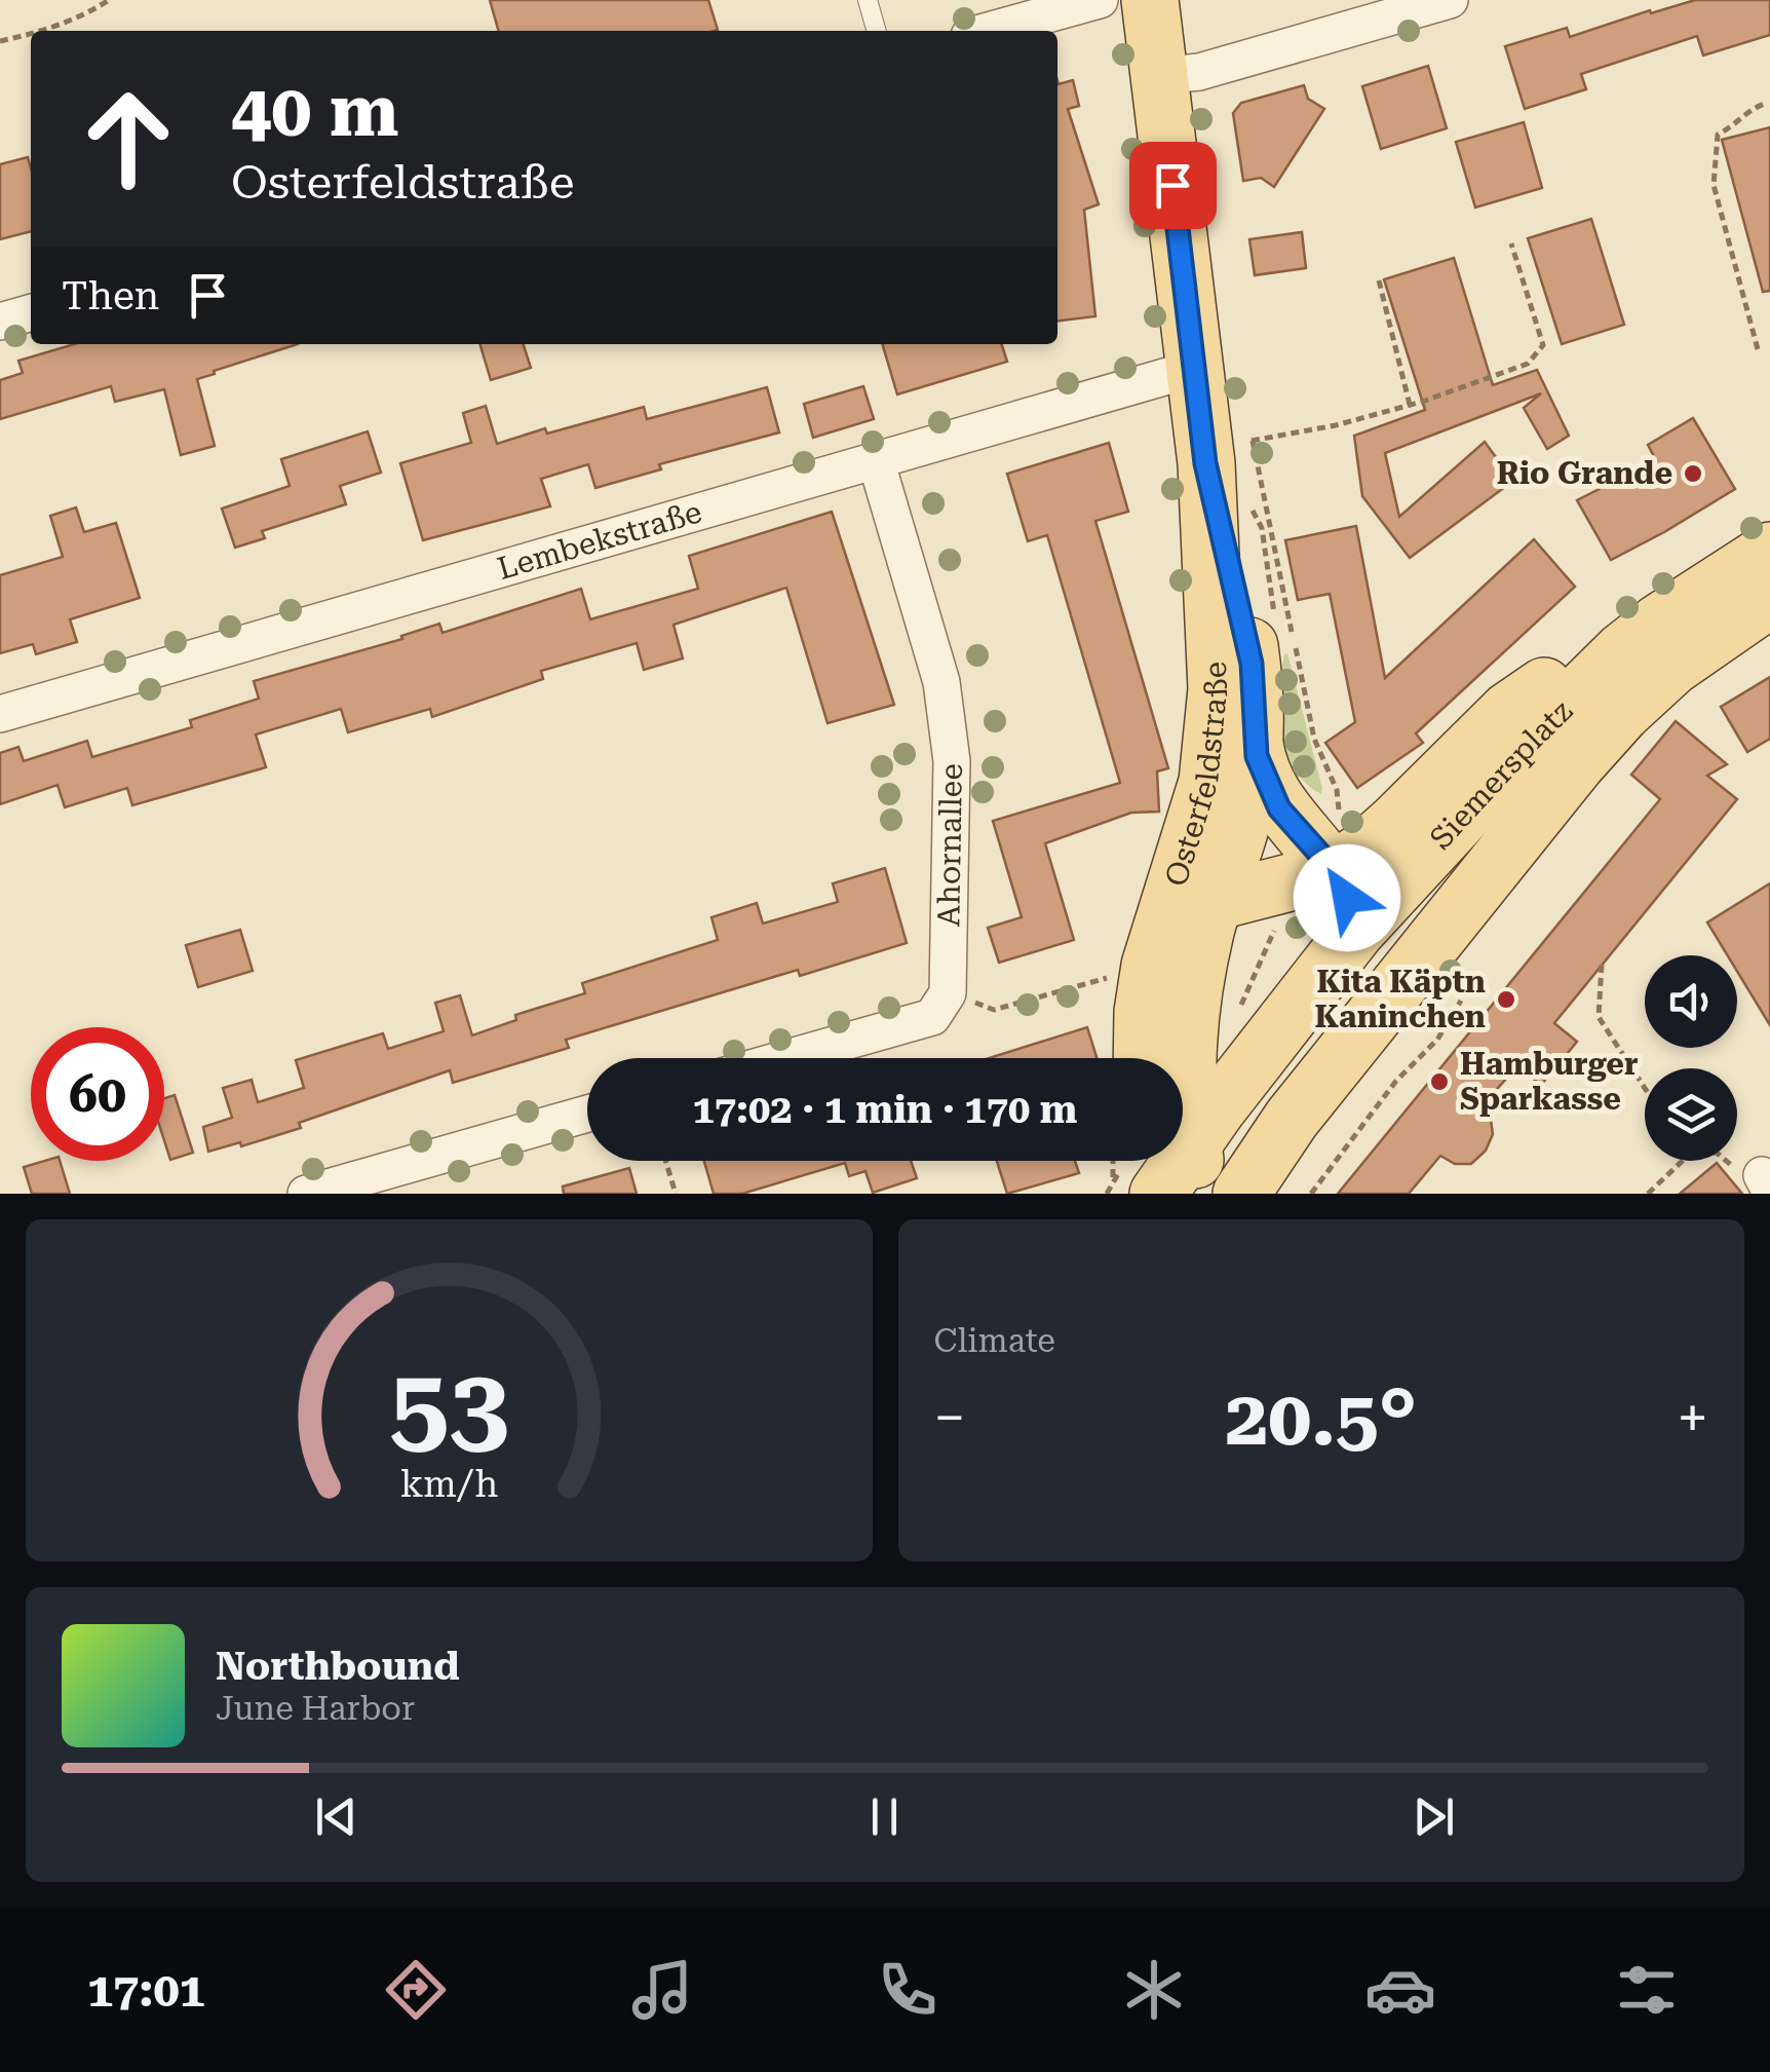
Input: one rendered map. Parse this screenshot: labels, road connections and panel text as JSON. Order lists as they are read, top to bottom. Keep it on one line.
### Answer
{"streets":{"main road":["Osterfeldstraße","Siemersplatz"],"street":["Lembekstraße","Ahornallee"]},"crossings":[["Lembekstraße","Osterfeldstraße"],["Lembekstraße","Ahornallee"],["Osterfeldstraße","Siemersplatz"]],"places":["Rio Grande","Kita Käptn Kaninchen","Hamburger Sparkasse"],"page":{"turn":["40 m","Osterfeldstraße"],"then":"Then","limit":"60","trip":"17:02 · 1 min · 170 m","tile":"Climate","heat":["−","20.5°","+"],"song":["Northbound","June Harbor"],"tabs":"17:01","gauge":["53","km/h"]}}
